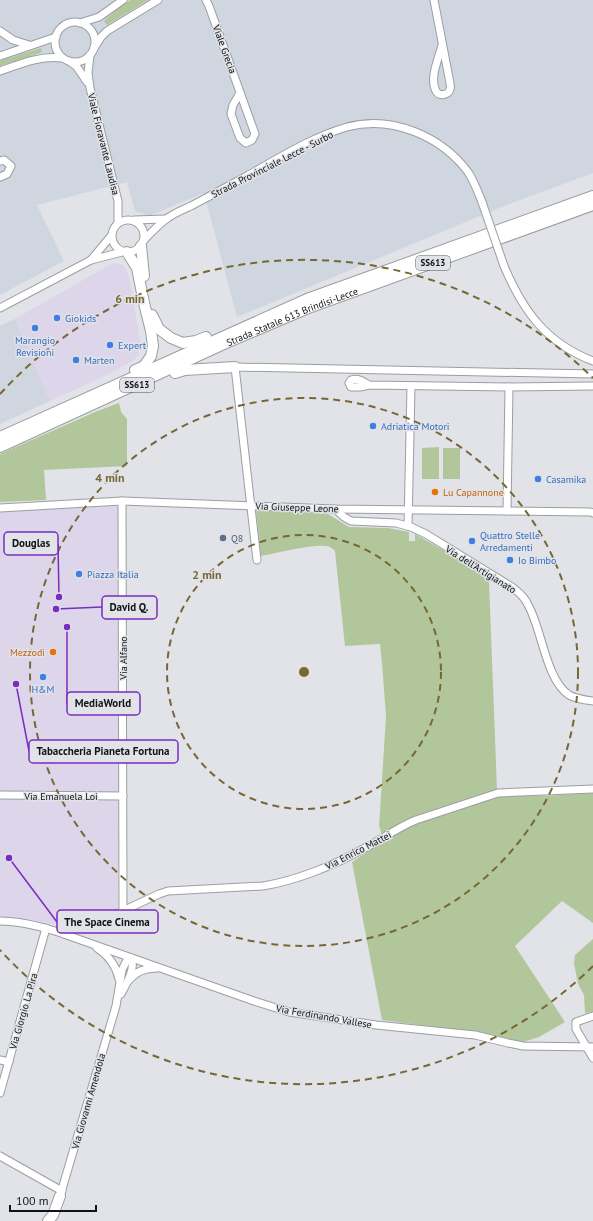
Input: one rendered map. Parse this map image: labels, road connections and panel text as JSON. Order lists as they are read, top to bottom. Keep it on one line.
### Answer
{"streets":{"highway":["SS613","Strada Statale 613 Brindisi-Lecce"],"street":["Viale Grecia","Viale Fioravante Laudisa","Strada Provinciale Lecce - Surbo","Via Giuseppe Leone","Via dell'Artigianato","Via Alfano","Via Emanuela Loi","Via Enrico Mattei","Via Giorgio La Pira","Via Ferdinando Vallese","Via Giovanni Amendola"]},"crossings":[["Viale Fioravante Laudisa","Strada Provinciale Lecce - Surbo"],["Via Giuseppe Leone","Via dell'Artigianato"],["Via Giuseppe Leone","Via Alfano"],["Via Alfano","Via Emanuela Loi"],["Via Alfano","Via Enrico Mattei"],["Via Enrico Mattei","Via Ferdinando Vallese"],["Via Giorgio La Pira","Via Ferdinando Vallese"],["Via Ferdinando Vallese","Via Giovanni Amendola"]],"places":["Giokids","Marangio Revisioni","Expert","Marten","Adriatica Motori","Casamika","Lu Capannone","Q8","Quattro Stelle Arredamenti","Io Bimbo","Piazza Italia","Douglas","David Q.","MediaWorld","Mezzodì","H&M","Tabaccheria Pianeta Fortuna","The Space Cinema"],"scale_bar":"100 m","rings":["6 min","4 min","2 min"]}
